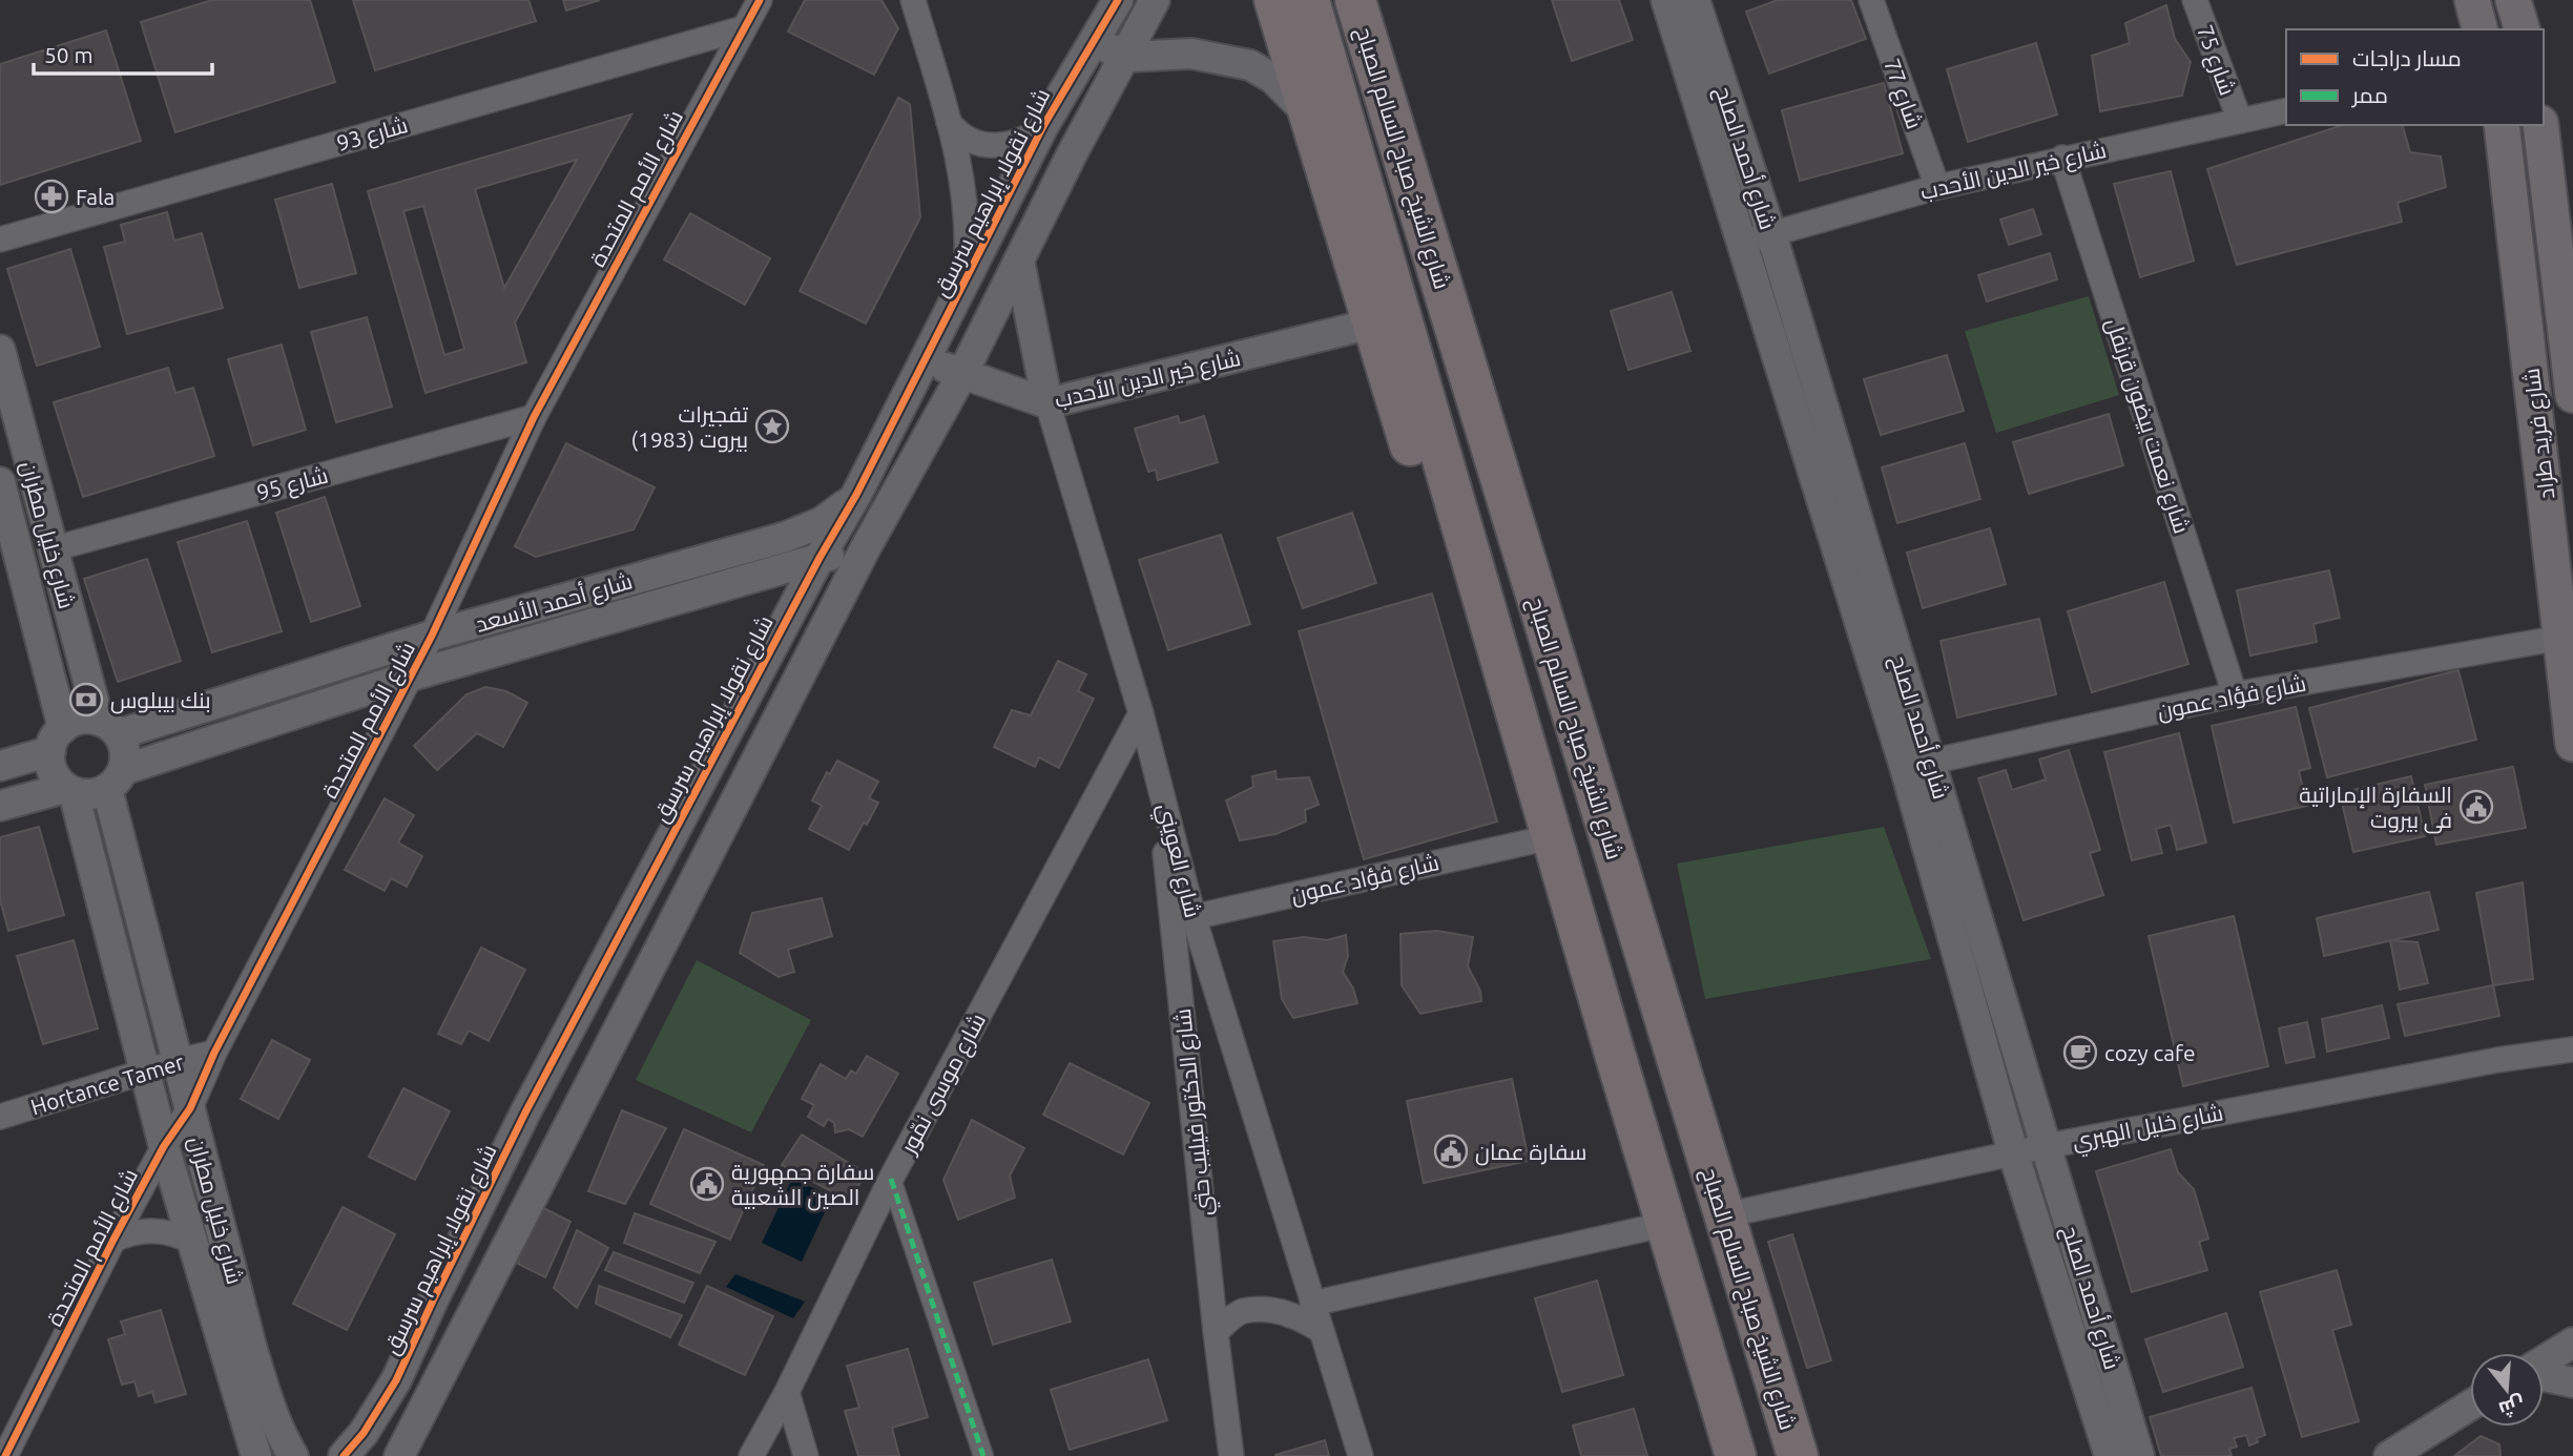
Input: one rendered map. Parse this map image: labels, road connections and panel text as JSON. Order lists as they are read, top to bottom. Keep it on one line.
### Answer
{"streets":{"highway":["شارع الشيخ صباح السالم الصباح"],"main road":["شارع فريد طراد"],"street":["شارع 75","شارع 77","شارع 93","شارع أحمد الصلح","شارع خير الدين الأحدب","شارع الأمم المتحدة","شارع نقولا إبراهيم سرسق","شارع نعمت بيضون قرنفل","شارع 95","شارع خليل مطران","شارع أحمد الأسعد","شارع فؤاد عمون","شارع العويني","شارع موسى نمّور","Hortance Tamer","شارع الدكتور فيليب حتي","شارع خليل الهبري"]},"crossings":[["شارع 75","شارع خير الدين الأحدب"],["شارع 77","شارع خير الدين الأحدب"],["شارع 93","شارع الأمم المتحدة"],["شارع الشيخ صباح السالم الصباح","شارع خليل الهبري"],["شارع أحمد الصلح","شارع خير الدين الأحدب"],["شارع أحمد الصلح","شارع فؤاد عمون"],["شارع أحمد الصلح","شارع خليل الهبري"],["شارع خير الدين الأحدب","شارع نقولا إبراهيم سرسق"],["شارع خير الدين الأحدب","شارع نعمت بيضون قرنفل"],["شارع خير الدين الأحدب","شارع العويني"],["شارع الأمم المتحدة","شارع 95"],["شارع الأمم المتحدة","شارع خليل مطران"],["شارع الأمم المتحدة","شارع أحمد الأسعد"],["شارع الأمم المتحدة","Hortance Tamer"],["شارع نقولا إبراهيم سرسق","شارع أحمد الأسعد"],["شارع نعمت بيضون قرنفل","شارع فؤاد عمون"],["شارع فريد طراد","شارع فؤاد عمون"],["شارع 95","شارع خليل مطران"],["شارع خليل مطران","شارع أحمد الأسعد"],["شارع خليل مطران","Hortance Tamer"],["شارع فؤاد عمون","شارع العويني"],["شارع العويني","شارع موسى نمّور"],["شارع العويني","شارع الدكتور فيليب حتي"]],"places":{"pharmacy":["Fala"],"place":["تفجيرات بيروت (1983)"],"bank":["بنك بيبلوس"],"public building":["السفارة الإماراتية فى بيروت","سفارة عمان","سفارة جمهورية الصين الشعبية"],"cafe":["cozy cafe"]},"legend":["مسار دراجات","ممر"],"scale_bar":"50 m","north":"bottom"}
